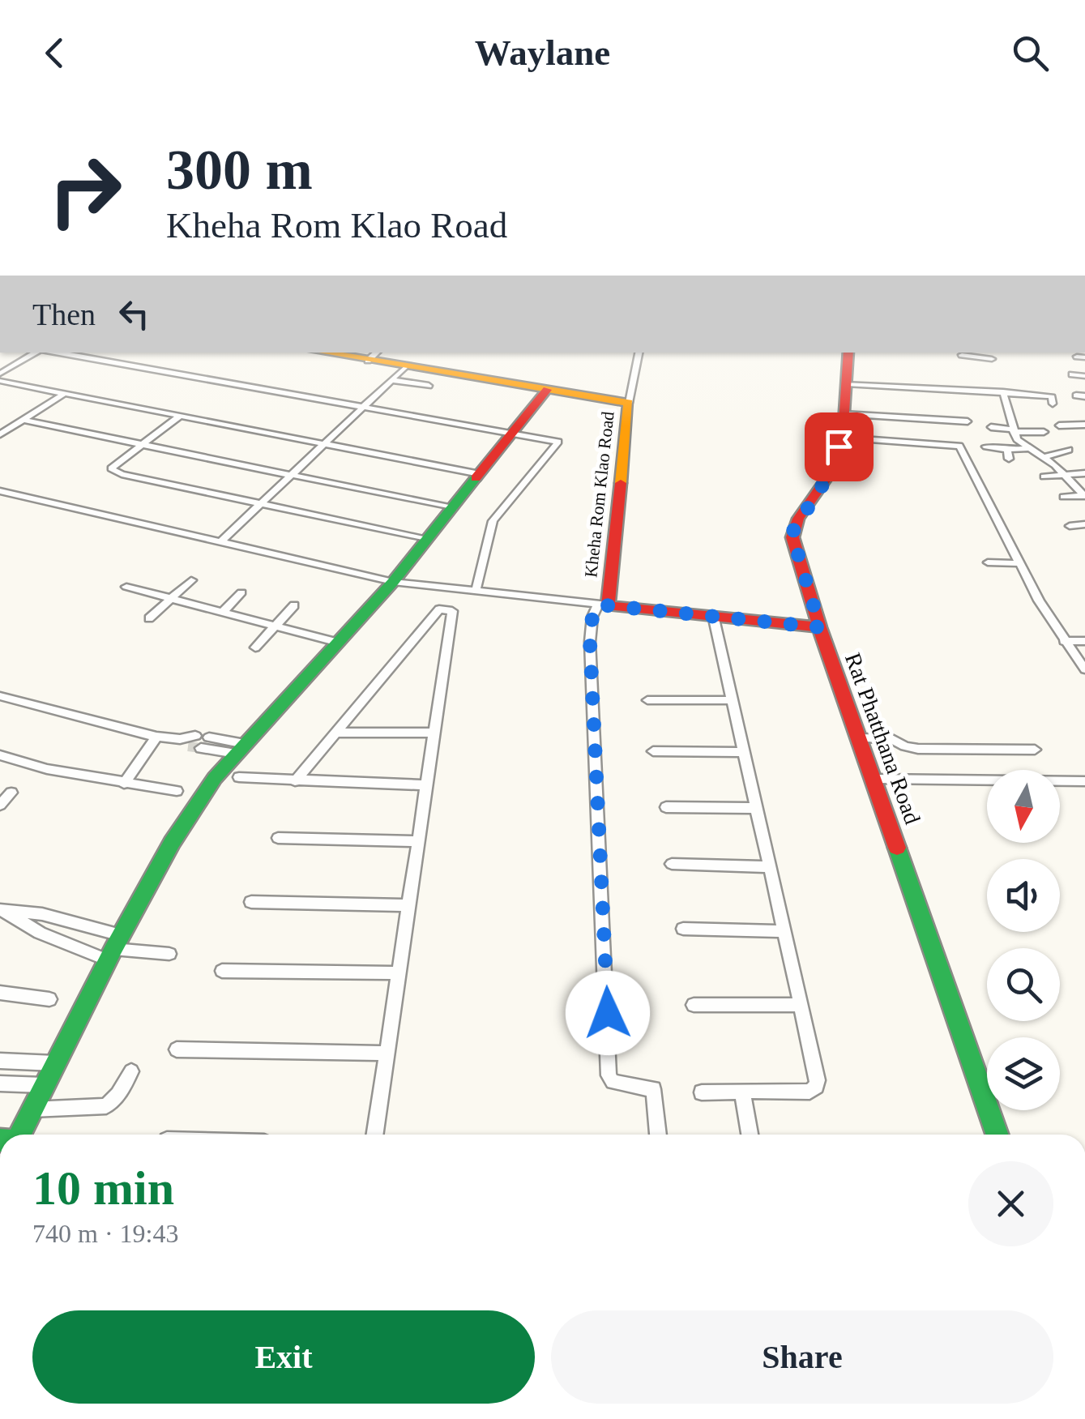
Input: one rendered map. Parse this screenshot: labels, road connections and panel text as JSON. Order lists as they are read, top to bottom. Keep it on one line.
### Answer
{"streets":{"street":["Kheha Rom Klao Road","Rat Phatthana Road"]},"crossings":[["Kheha Rom Klao Road","Rat Phatthana Road"]],"north":"bottom","page":{"header":"Waylane","turn":["300 m","Kheha Rom Klao Road"],"then":"Then","heading":["10 min","740 m · 19:43"],"buttons":["Exit","Share"]}}
